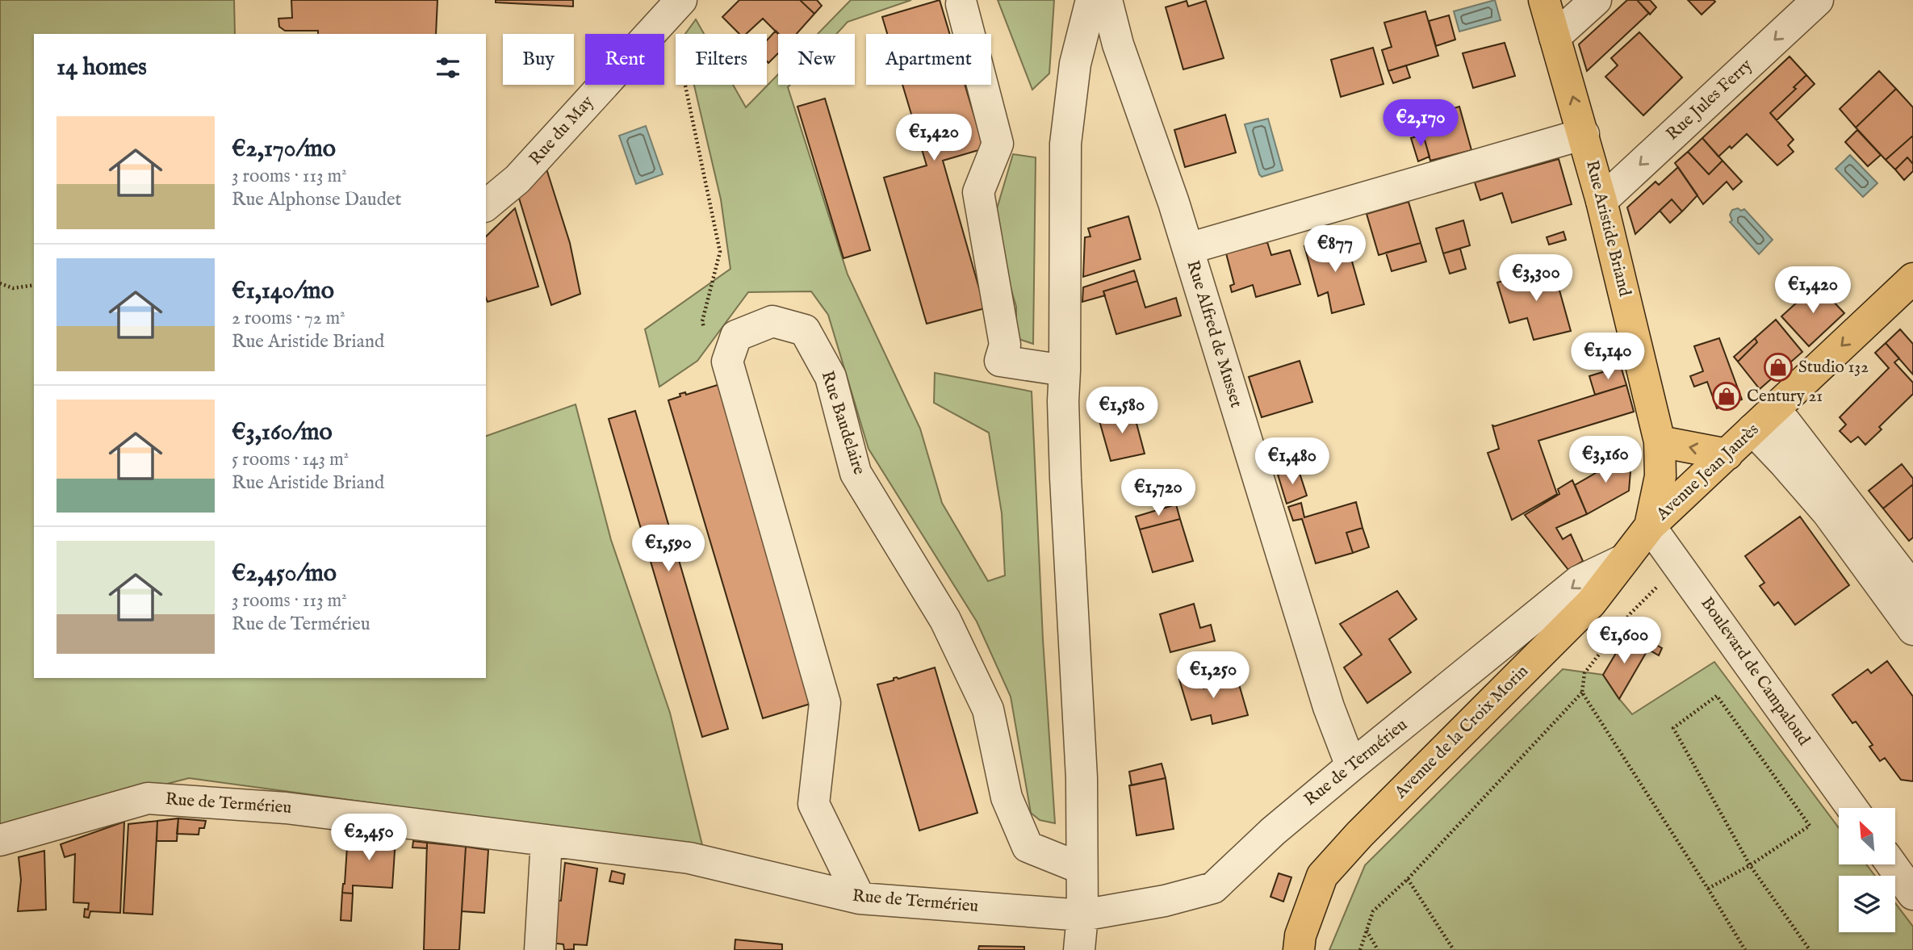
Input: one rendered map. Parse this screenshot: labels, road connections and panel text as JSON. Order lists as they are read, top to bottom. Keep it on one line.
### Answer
{"streets":{"main road":["Rue Aristide Briand","Avenue Jean Jaurès","Avenue de la Croix Morin"],"street":["Rue Jules Ferry","Rue du May","Rue Alfred de Musset","Rue Baudelaire","Boulevard de Campaloud","Rue de Termérieu"]},"crossings":[["Rue Jules Ferry","Rue Aristide Briand"],["Rue Aristide Briand","Avenue Jean Jaurès"],["Rue Aristide Briand","Boulevard de Campaloud"],["Rue Aristide Briand","Avenue de la Croix Morin"],["Rue Alfred de Musset","Rue de Termérieu"],["Rue Baudelaire","Rue de Termérieu"],["Avenue Jean Jaurès","Boulevard de Campaloud"],["Avenue Jean Jaurès","Avenue de la Croix Morin"],["Boulevard de Campaloud","Avenue de la Croix Morin"],["Avenue de la Croix Morin","Rue de Termérieu"]],"one_way":["Rue Jules Ferry","Avenue Jean Jaurès"],"places":{"shop":["Studio 132","Century 21"]},"north":"top left","page":{"chip":["Buy","Rent","Filters","New","Apartment"],"heading":"14 homes","price":["€2,170","€1,420","€877","€3,300","€1,420","€1,140","€1,580","€3,160","€1,480","€1,720","€1,590","€1,600","€1,250","€2,450"],"list":[{"name":"€2,170/mo","note":"3 rooms · 113 m² · Rue Alphonse Daudet"},{"name":"€1,140/mo","note":"2 rooms · 72 m² · Rue Aristide Briand"},{"name":"€3,160/mo","note":"5 rooms · 143 m² · Rue Aristide Briand"},{"name":"€2,450/mo","note":"3 rooms · 113 m² · Rue de Termérieu"}]}}
